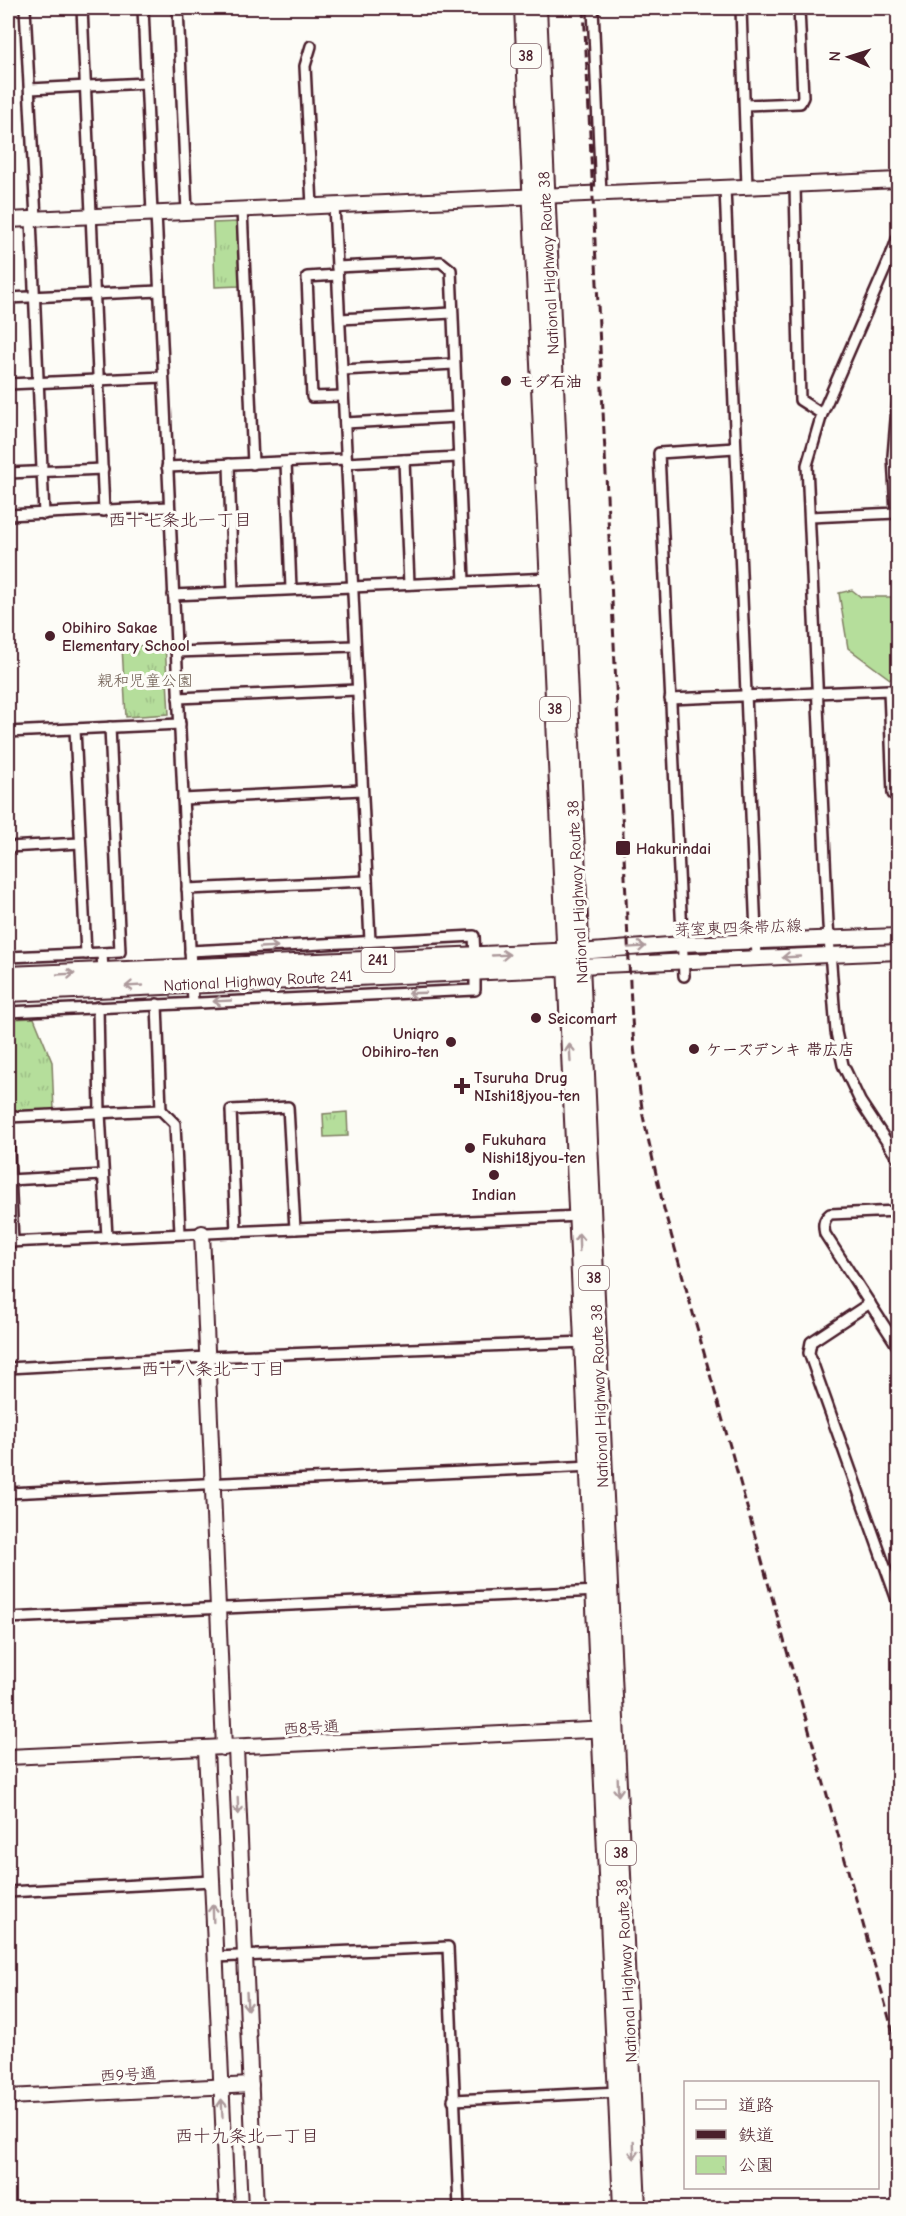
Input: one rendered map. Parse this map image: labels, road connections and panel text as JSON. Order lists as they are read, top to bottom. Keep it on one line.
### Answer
{"streets":{"highway":["38","National Highway Route 38","241","National Highway Route 241"],"street":["芽室東四条帯広線","西8号通","西9号通"]},"crossings":[["National Highway Route 38","芽室東四条帯広線"],["National Highway Route 38","National Highway Route 241"],["National Highway Route 38","西8号通"],["芽室東四条帯広線","National Highway Route 241"],["241","National Highway Route 241"]],"districts":["西十七条北一丁目","西十八条北一丁目","西十九条北一丁目"],"parks":["親和児童公園"],"places":{"other":["モダ石油","Obihiro Sakae Elementary School","Seicomart","Uniqro Obihiro-ten","ケーズデンキ 帯広店","Fukuhara Nishi18jyou-ten","Indian"],"transit":["Hakurindai"],"health":["Tsuruha Drug NIshi18jyou-ten"]},"legend":["道路","鉄道","公園"],"north":"left"}
